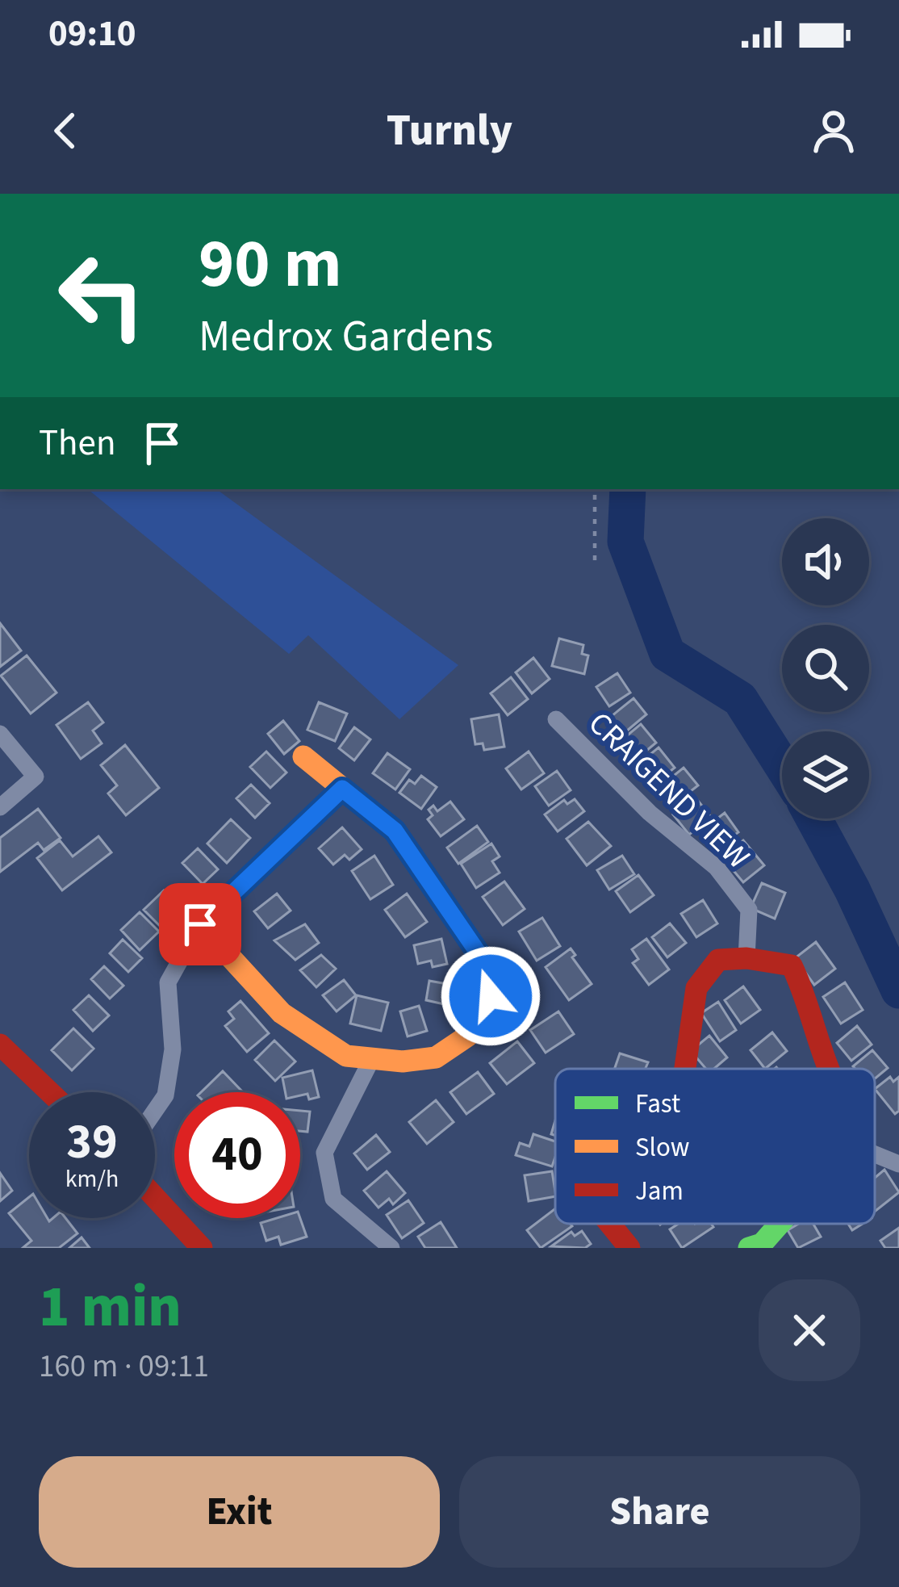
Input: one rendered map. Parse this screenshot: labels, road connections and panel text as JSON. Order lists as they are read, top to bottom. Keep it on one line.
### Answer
{"streets":{"street":["CRAIGEND VIEW"]},"legend":["Fast","Slow","Jam"],"page":{"status":"09:10","header":"Turnly","turn":["90 m","Medrox Gardens"],"then":"Then","speed":"39 km/h","limit":"40","heading":["1 min","160 m · 09:11"],"buttons":["Exit","Share"]}}
